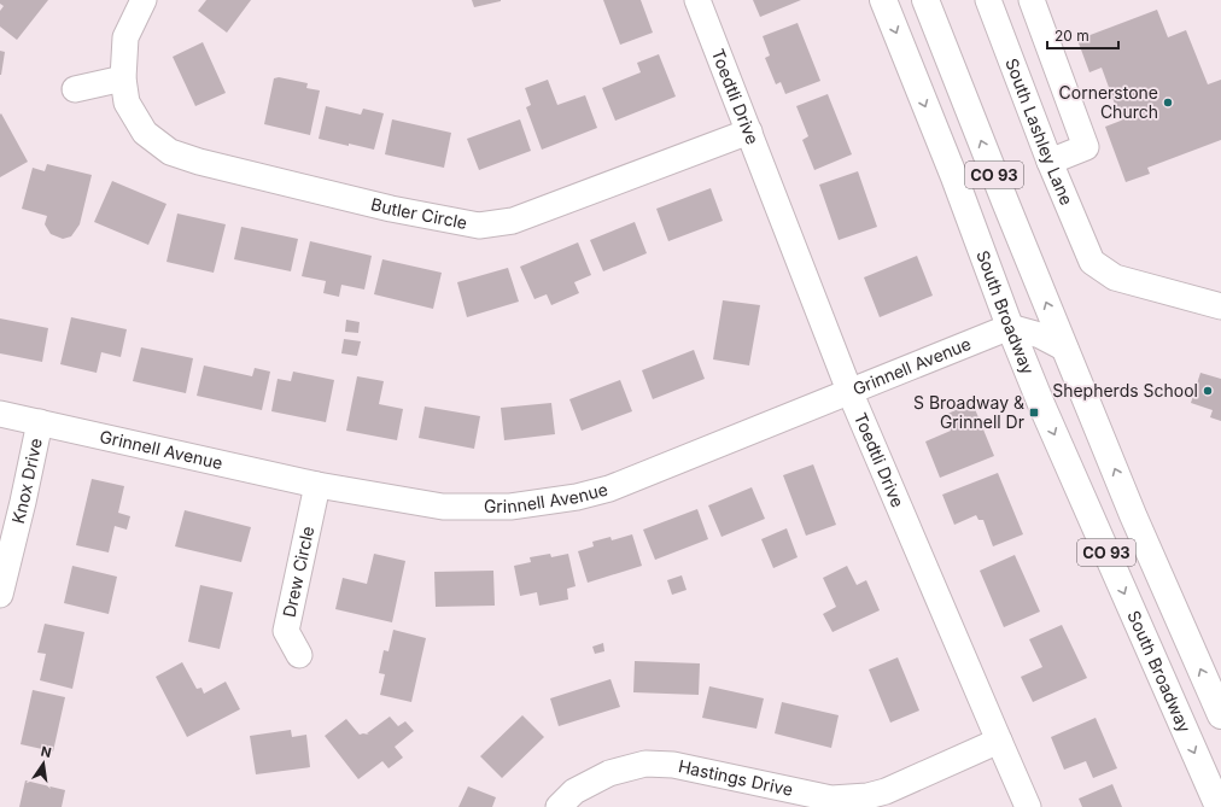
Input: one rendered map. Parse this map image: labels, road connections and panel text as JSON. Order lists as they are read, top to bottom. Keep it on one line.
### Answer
{"streets":{"highway":["CO 93","South Broadway"],"street":["Toedtli Drive","South Lashley Lane","Butler Circle","Grinnell Avenue","Knox Drive","Drew Circle","Hastings Drive"]},"crossings":[["Toedtli Drive","Butler Circle"],["Toedtli Drive","Grinnell Avenue"],["Toedtli Drive","Hastings Drive"],["South Broadway","Grinnell Avenue"],["Grinnell Avenue","Knox Drive"],["Grinnell Avenue","Drew Circle"]],"places":{"other":["Cornerstone Church","Shepherds School"],"transit":["S Broadway & Grinnell Dr"]},"scale_bar":"20 m","north":"top"}
